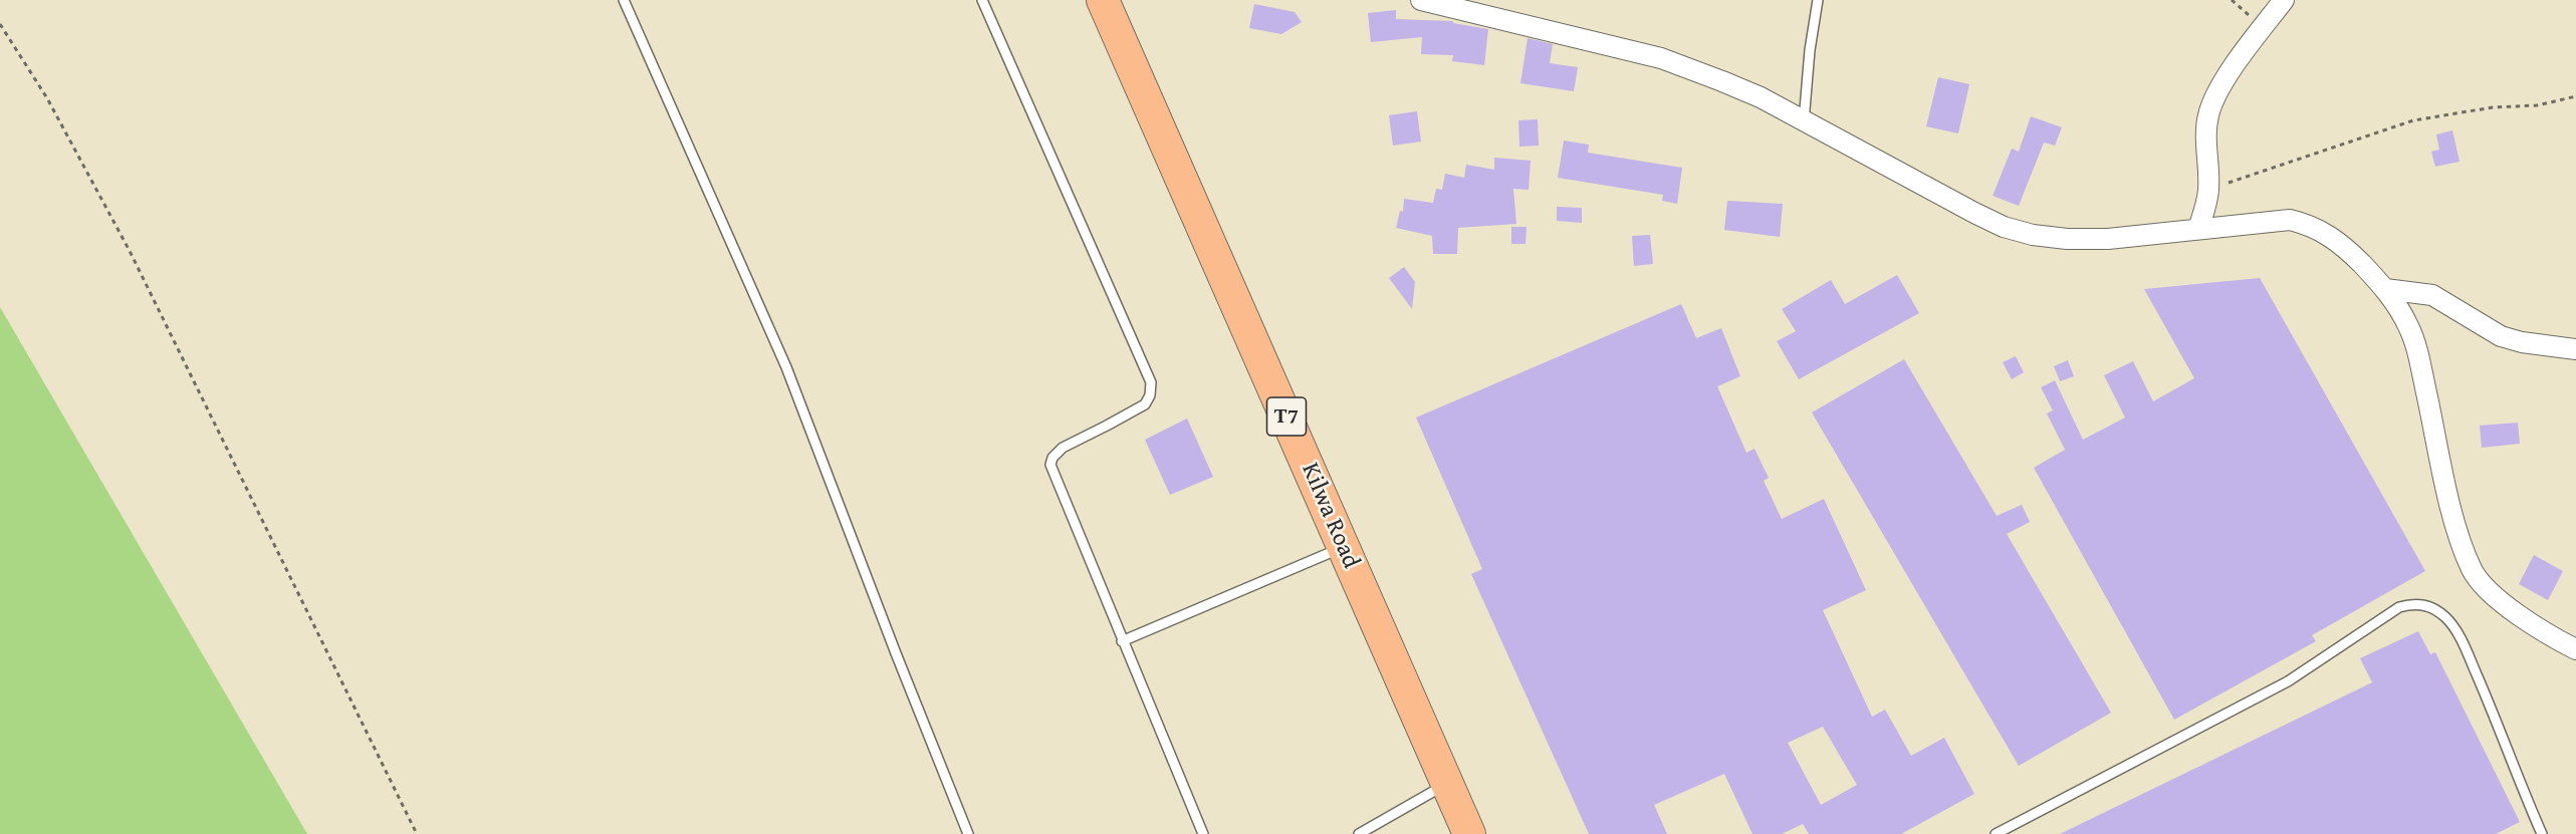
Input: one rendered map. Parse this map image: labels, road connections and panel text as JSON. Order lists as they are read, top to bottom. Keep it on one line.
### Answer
{"streets":{"highway":["T7","Kilwa Road"]}}
